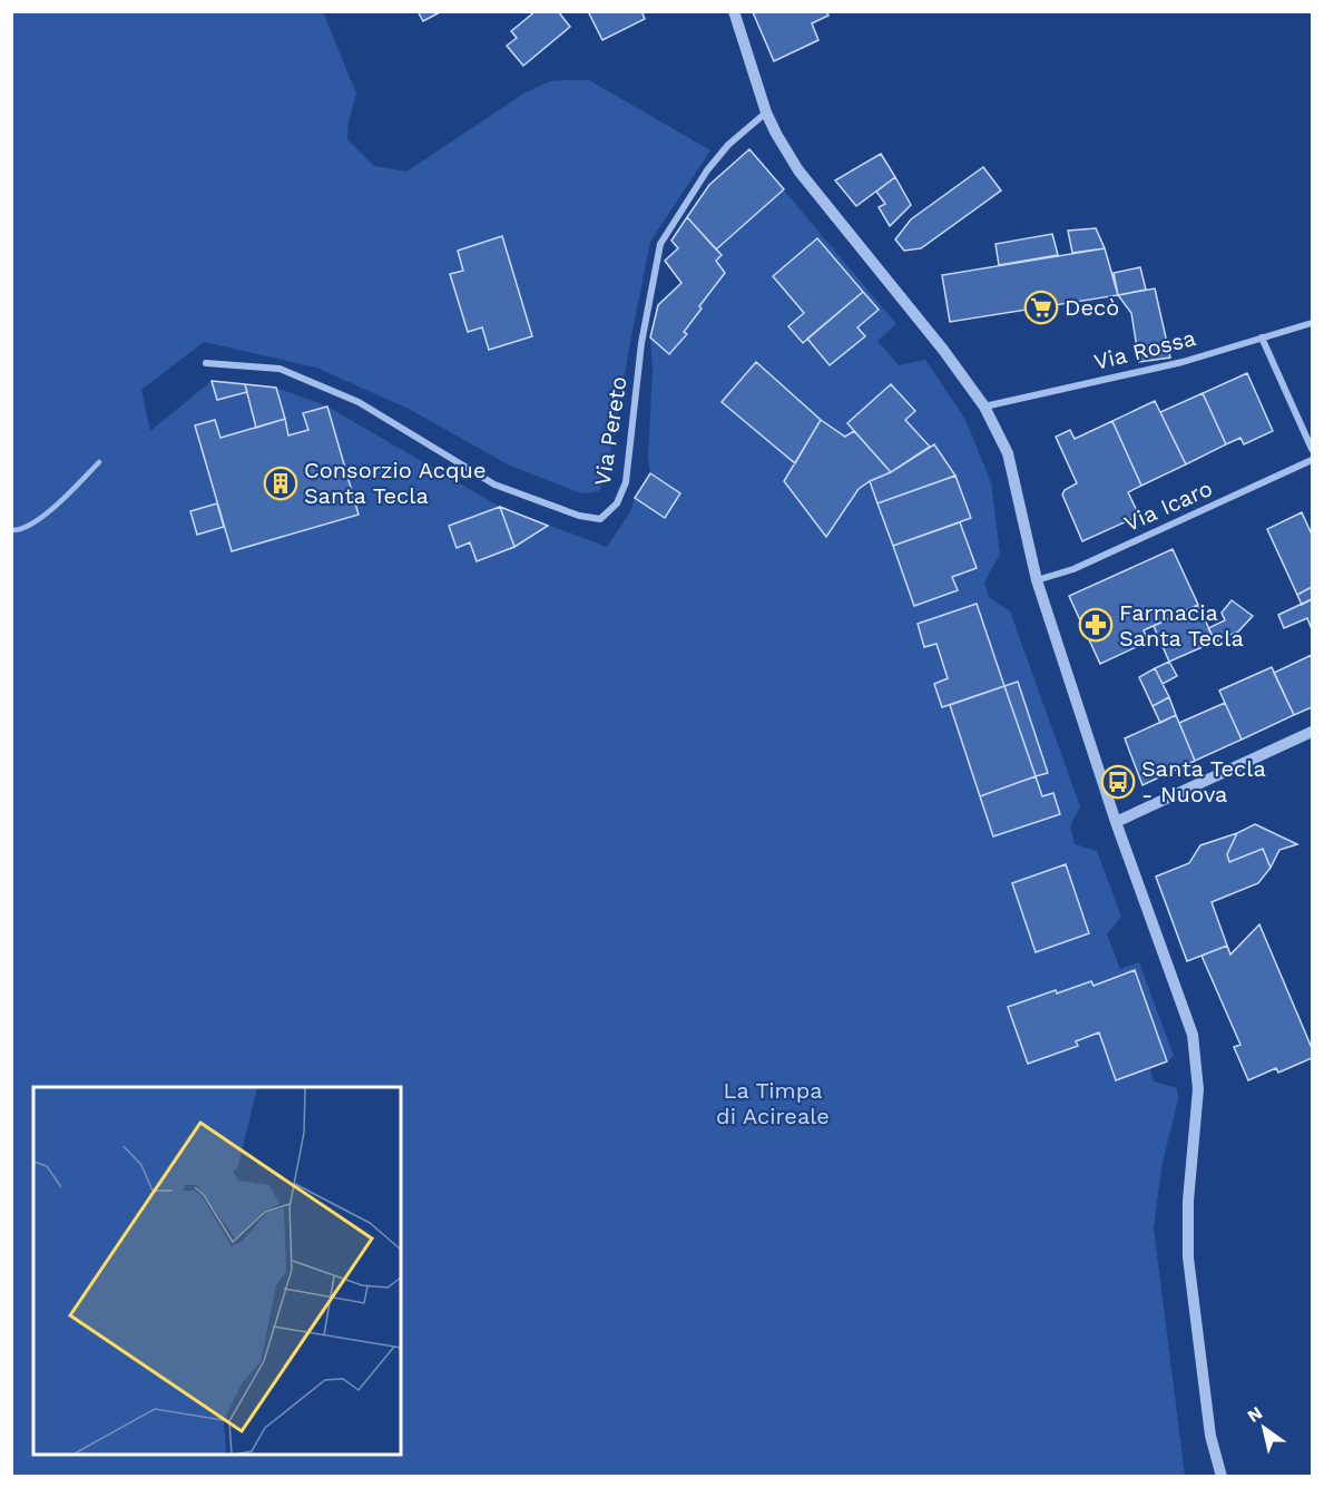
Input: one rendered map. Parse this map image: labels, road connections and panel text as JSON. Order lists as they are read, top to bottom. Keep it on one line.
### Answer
{"streets":{"street":["Via Rossa","Via Pereto","Via Icaro"]},"parks":["La Timpa di Acireale"],"places":{"supermarket":["Decò"],"building":["Consorzio Acque Santa Tecla"],"pharmacy":["Farmacia Santa Tecla"],"bus stop":["Santa Tecla - Nuova"]},"north":"top left"}
